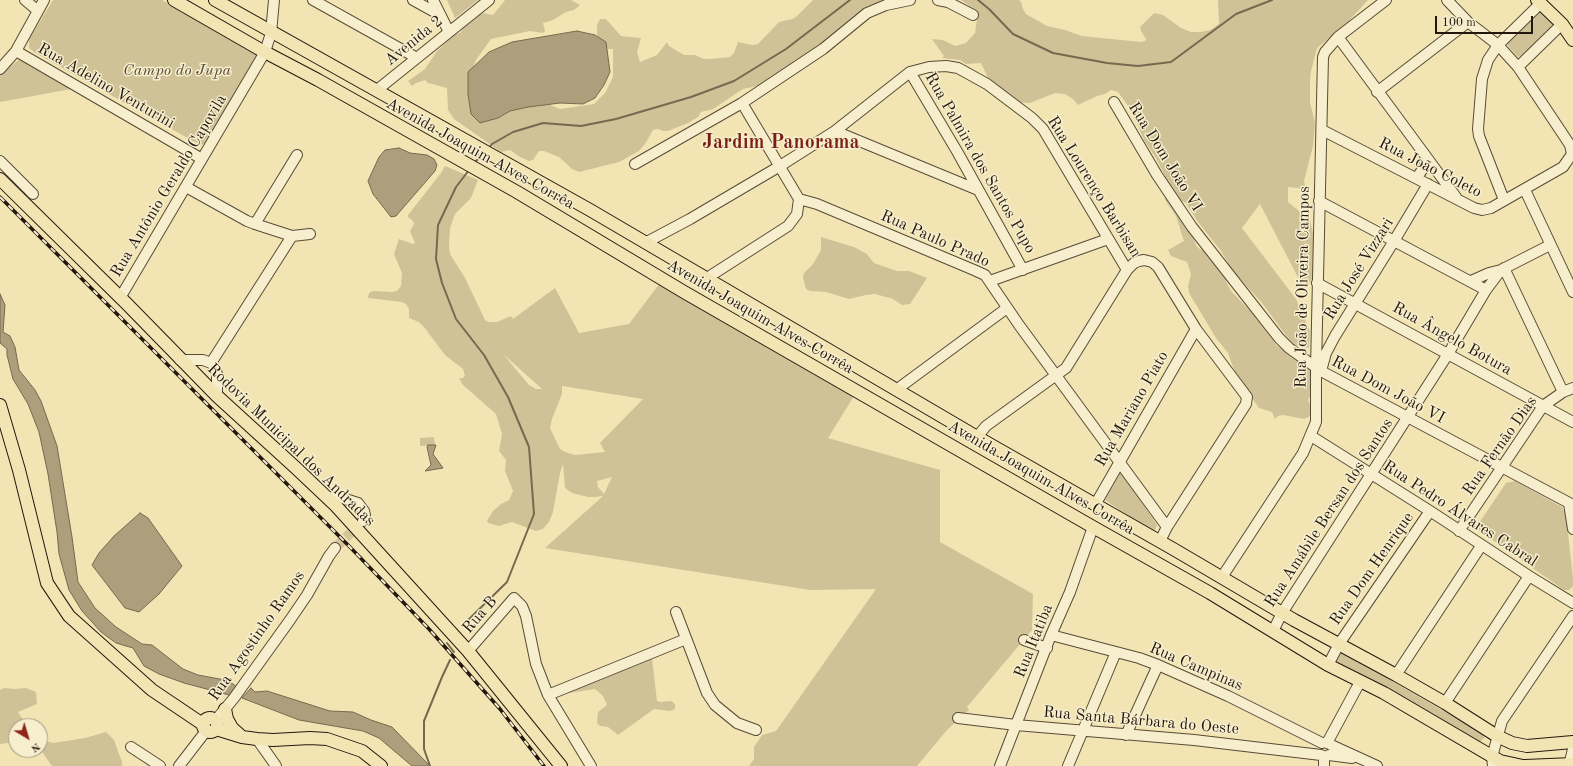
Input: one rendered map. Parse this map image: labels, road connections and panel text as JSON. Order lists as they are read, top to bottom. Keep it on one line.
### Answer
{"streets":{"main road":["Avenida Joaquim Alves Corrêa","Rodovia Municipal dos Andradas"],"street":["Avenida 2","Rua Adelino Venturini","Rua Dom João VI","Rua Palmira dos Santos Pupo","Rua João Coleto","Rua Antônio Geraldo Capovila","Rua Lourenço Barbisan","Rua Paulo Prado","Rua José Vizzari","Rua João de Oliveira Campos","Rua Ângelo Botura","Rua Mariano Piato","Rua Fernão Dias","Rua Amábile Bersan dos Santos","Rua Pedro Álvares Cabral","Rua Dom Henrique","Rua B","Rua Agostinho Ramos","Rua Itatiba","Rua Campinas","Rua Santa Bárbara do Oeste"]},"crossings":[["Avenida 2","Avenida Joaquim Alves Corrêa"],["Rua Adelino Venturini","Rua Antônio Geraldo Capovila"],["Avenida Joaquim Alves Corrêa","Rua Antônio Geraldo Capovila"],["Avenida Joaquim Alves Corrêa","Rua Lourenço Barbisan"],["Avenida Joaquim Alves Corrêa","Rua João de Oliveira Campos"],["Avenida Joaquim Alves Corrêa","Rua Mariano Piato"],["Avenida Joaquim Alves Corrêa","Rua Amábile Bersan dos Santos"],["Avenida Joaquim Alves Corrêa","Rua Dom Henrique"],["Avenida Joaquim Alves Corrêa","Rua Itatiba"],["Rua Dom João VI","Rua José Vizzari"],["Rua Dom João VI","Rua João de Oliveira Campos"],["Rua Dom João VI","Rua Fernão Dias"],["Rua Dom João VI","Rua Amábile Bersan dos Santos"],["Rua Palmira dos Santos Pupo","Rua Lourenço Barbisan"],["Rua João Coleto","Rua José Vizzari"],["Rua João Coleto","Rua João de Oliveira Campos"],["Rua Antônio Geraldo Capovila","Rodovia Municipal dos Andradas"],["Rua Lourenço Barbisan","Rua Paulo Prado"],["Rua Lourenço Barbisan","Rua Mariano Piato"],["Rua Paulo Prado","Rua Mariano Piato"],["Rua José Vizzari","Rua João de Oliveira Campos"],["Rua José Vizzari","Rua Ângelo Botura"],["Rua João de Oliveira Campos","Rua Ângelo Botura"],["Rua João de Oliveira Campos","Rua Pedro Álvares Cabral"],["Rua Ângelo Botura","Rua Fernão Dias"],["Rua Ângelo Botura","Rua Amábile Bersan dos Santos"],["Rodovia Municipal dos Andradas","Rua B"],["Rua Fernão Dias","Rua Pedro Álvares Cabral"],["Rua Amábile Bersan dos Santos","Rua Pedro Álvares Cabral"],["Rua Pedro Álvares Cabral","Rua Dom Henrique"],["Rua Itatiba","Rua Campinas"],["Rua Itatiba","Rua Santa Bárbara do Oeste"],["Rua Campinas","Rua Santa Bárbara do Oeste"]],"districts":["Jardim Panorama"],"parks":["Campo do Jupa"],"scale_bar":"100 m","north":"bottom right"}
